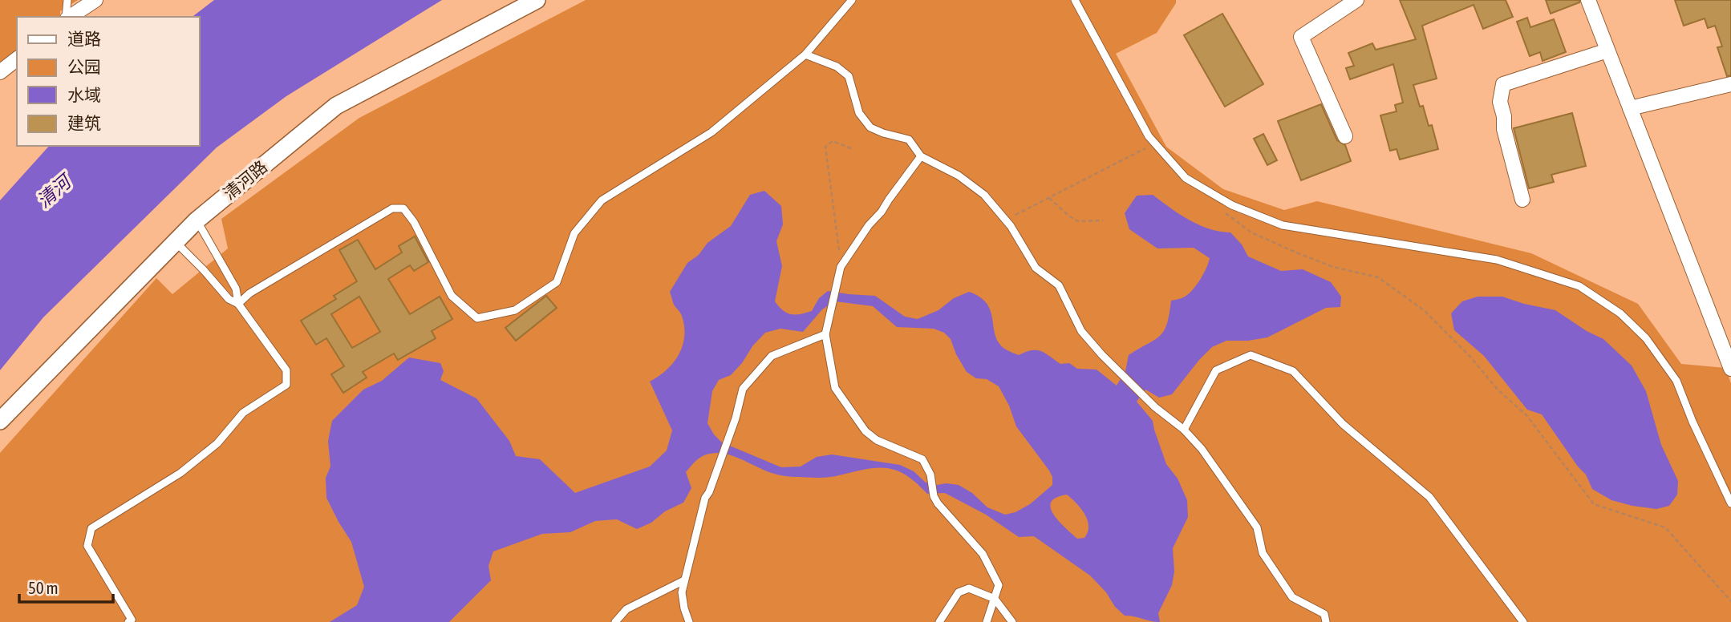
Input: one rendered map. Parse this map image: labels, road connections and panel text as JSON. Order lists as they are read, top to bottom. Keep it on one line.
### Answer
{"streets":{"street":["清河路"]},"water":["清河"],"legend":["道路","公园","水域","建筑"],"scale_bar":"50 m"}
